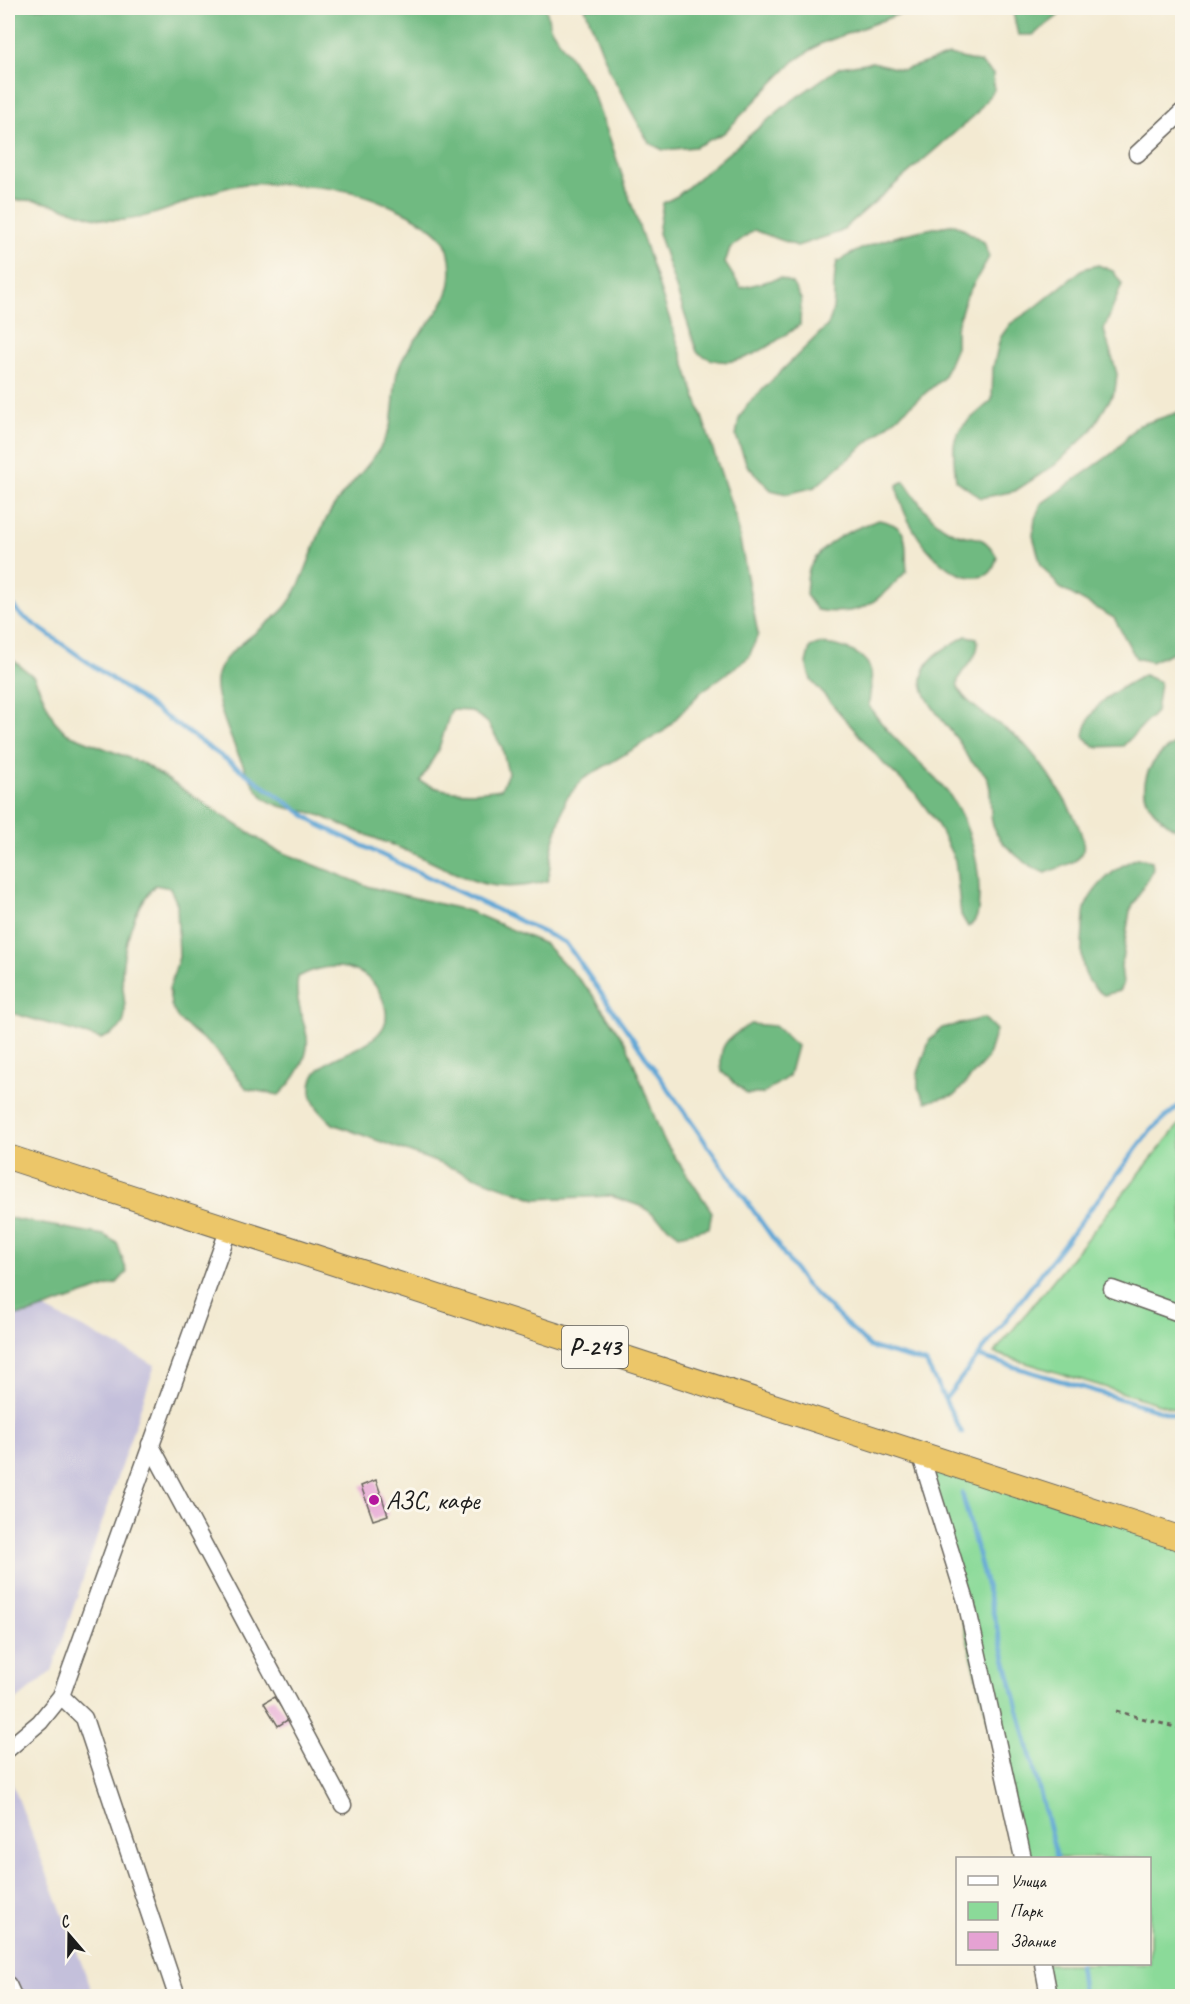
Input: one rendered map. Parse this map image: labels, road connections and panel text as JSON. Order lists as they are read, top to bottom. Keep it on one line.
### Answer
{"streets":{"highway":["Р-243"]},"places":["АЗС, кафе"],"legend":["Улица","Парк","Здание"],"north":"top"}
